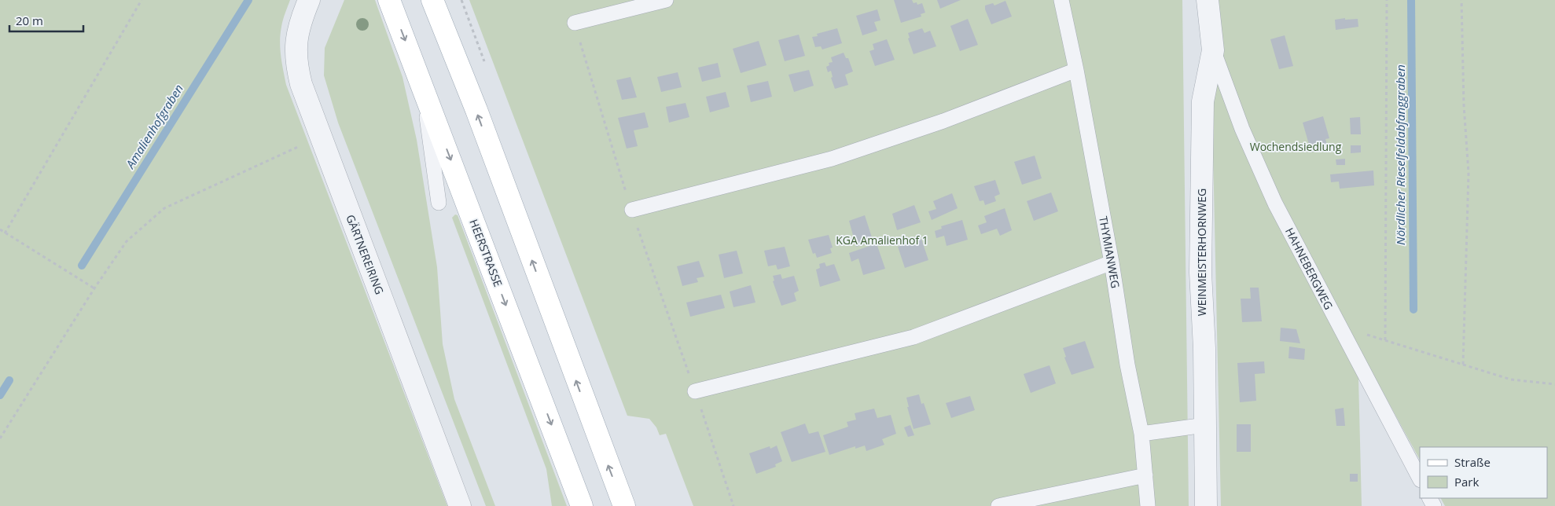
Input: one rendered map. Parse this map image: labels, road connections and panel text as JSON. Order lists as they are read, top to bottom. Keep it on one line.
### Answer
{"streets":{"main road":["HEERSTRASSE"],"street":["WEINMEISTERHORNWEG","GÄRTNEREIRING"],"lane":["THYMIANWEG","HAHNEBERGWEG"]},"crossings":[["WEINMEISTERHORNWEG","HAHNEBERGWEG"]],"water":["Amalienhofgraben","Nördlicher Rieselfeldabfanggraben"],"parks":["Wochendsiedlung","KGA Amalienhof 1"],"legend":["Straße","Park"],"scale_bar":"20 m"}
